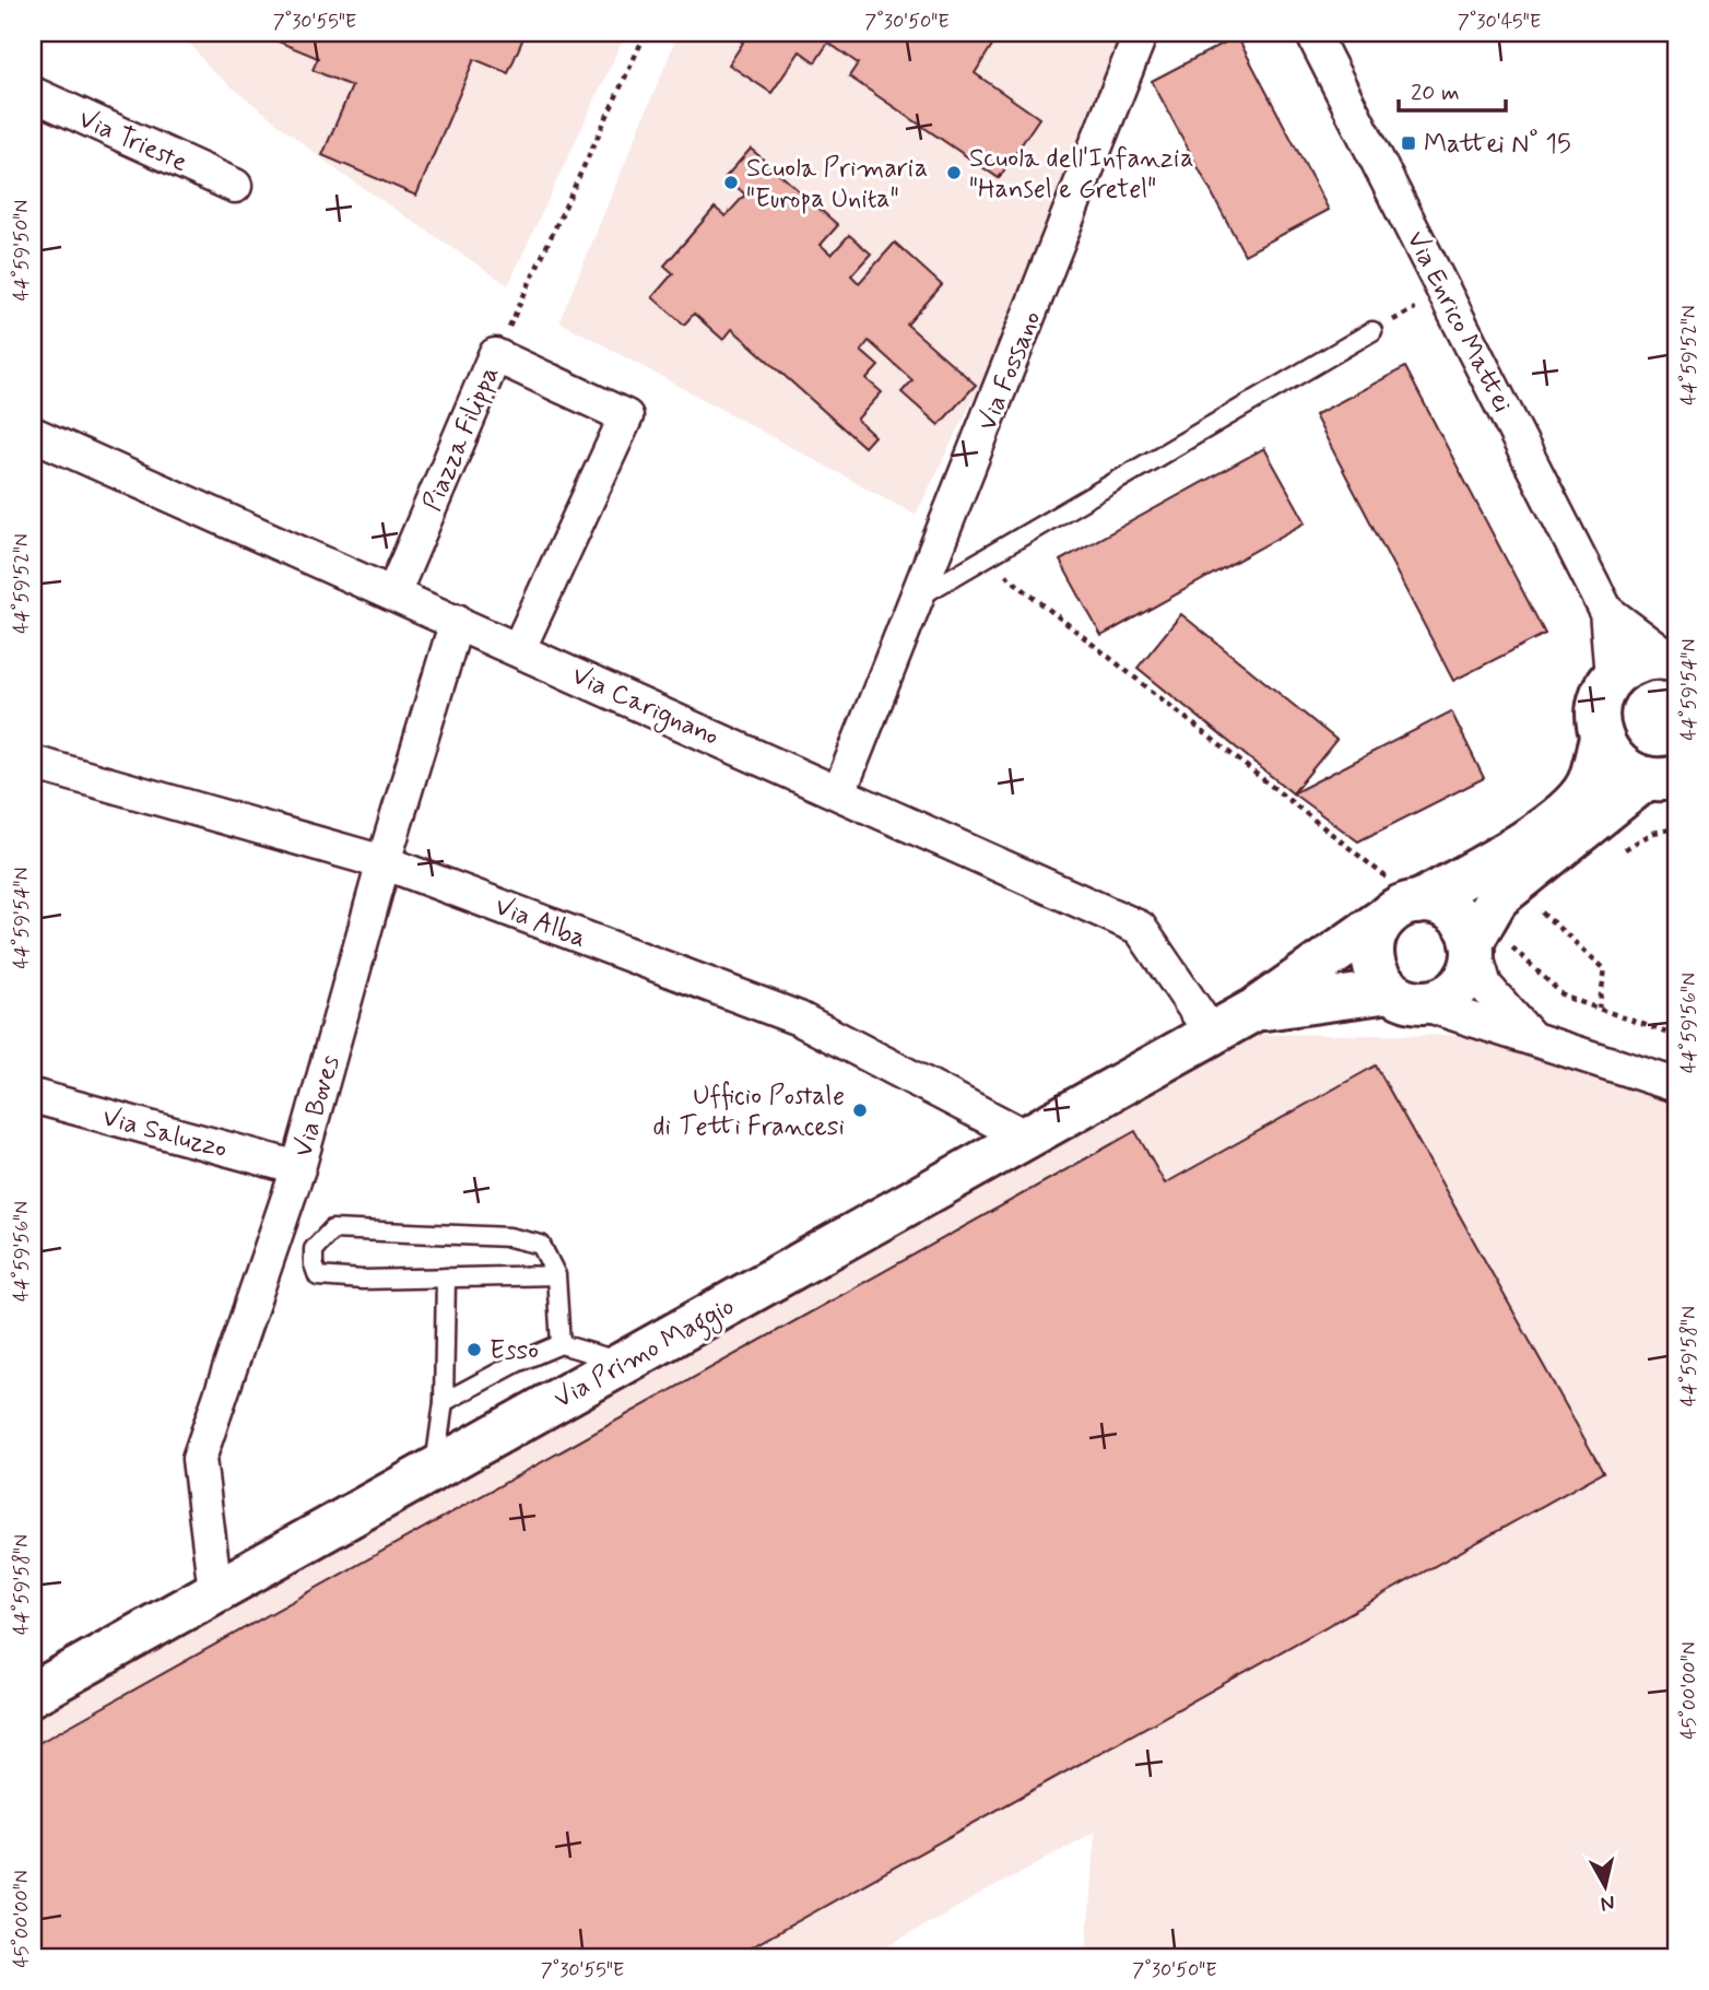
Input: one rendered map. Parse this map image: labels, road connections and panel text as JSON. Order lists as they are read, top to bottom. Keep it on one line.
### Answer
{"streets":{"main road":["Via Primo Maggio"],"street":["Via Trieste","Via Enrico Mattei","Via Fossano","Piazza Filippa","Via Carignano","Via Alba","Via Boves","Via Saluzzo"]},"crossings":[["Via Enrico Mattei","Via Primo Maggio"],["Via Fossano","Via Carignano"],["Piazza Filippa","Via Carignano"],["Via Carignano","Via Boves"],["Via Carignano","Via Primo Maggio"],["Via Alba","Via Boves"],["Via Alba","Via Primo Maggio"],["Via Boves","Via Saluzzo"],["Via Boves","Via Primo Maggio"]],"places":{"transit":["Mattei N° 15"],"other":["Scuola dell'Infanzia \"Hansel e Gretel\"","Scuola Primaria \"Europa Unita\"","Ufficio Postale di Tetti Francesi","Esso"]},"scale_bar":"20 m","north":"bottom","coordinates":["7°30'55\"E","7°30'50\"E","7°30'45\"E","44°59'50\"N","44°59'52\"N","44°59'54\"N","44°59'56\"N","44°59'58\"N","45°00'00\"N"]}
